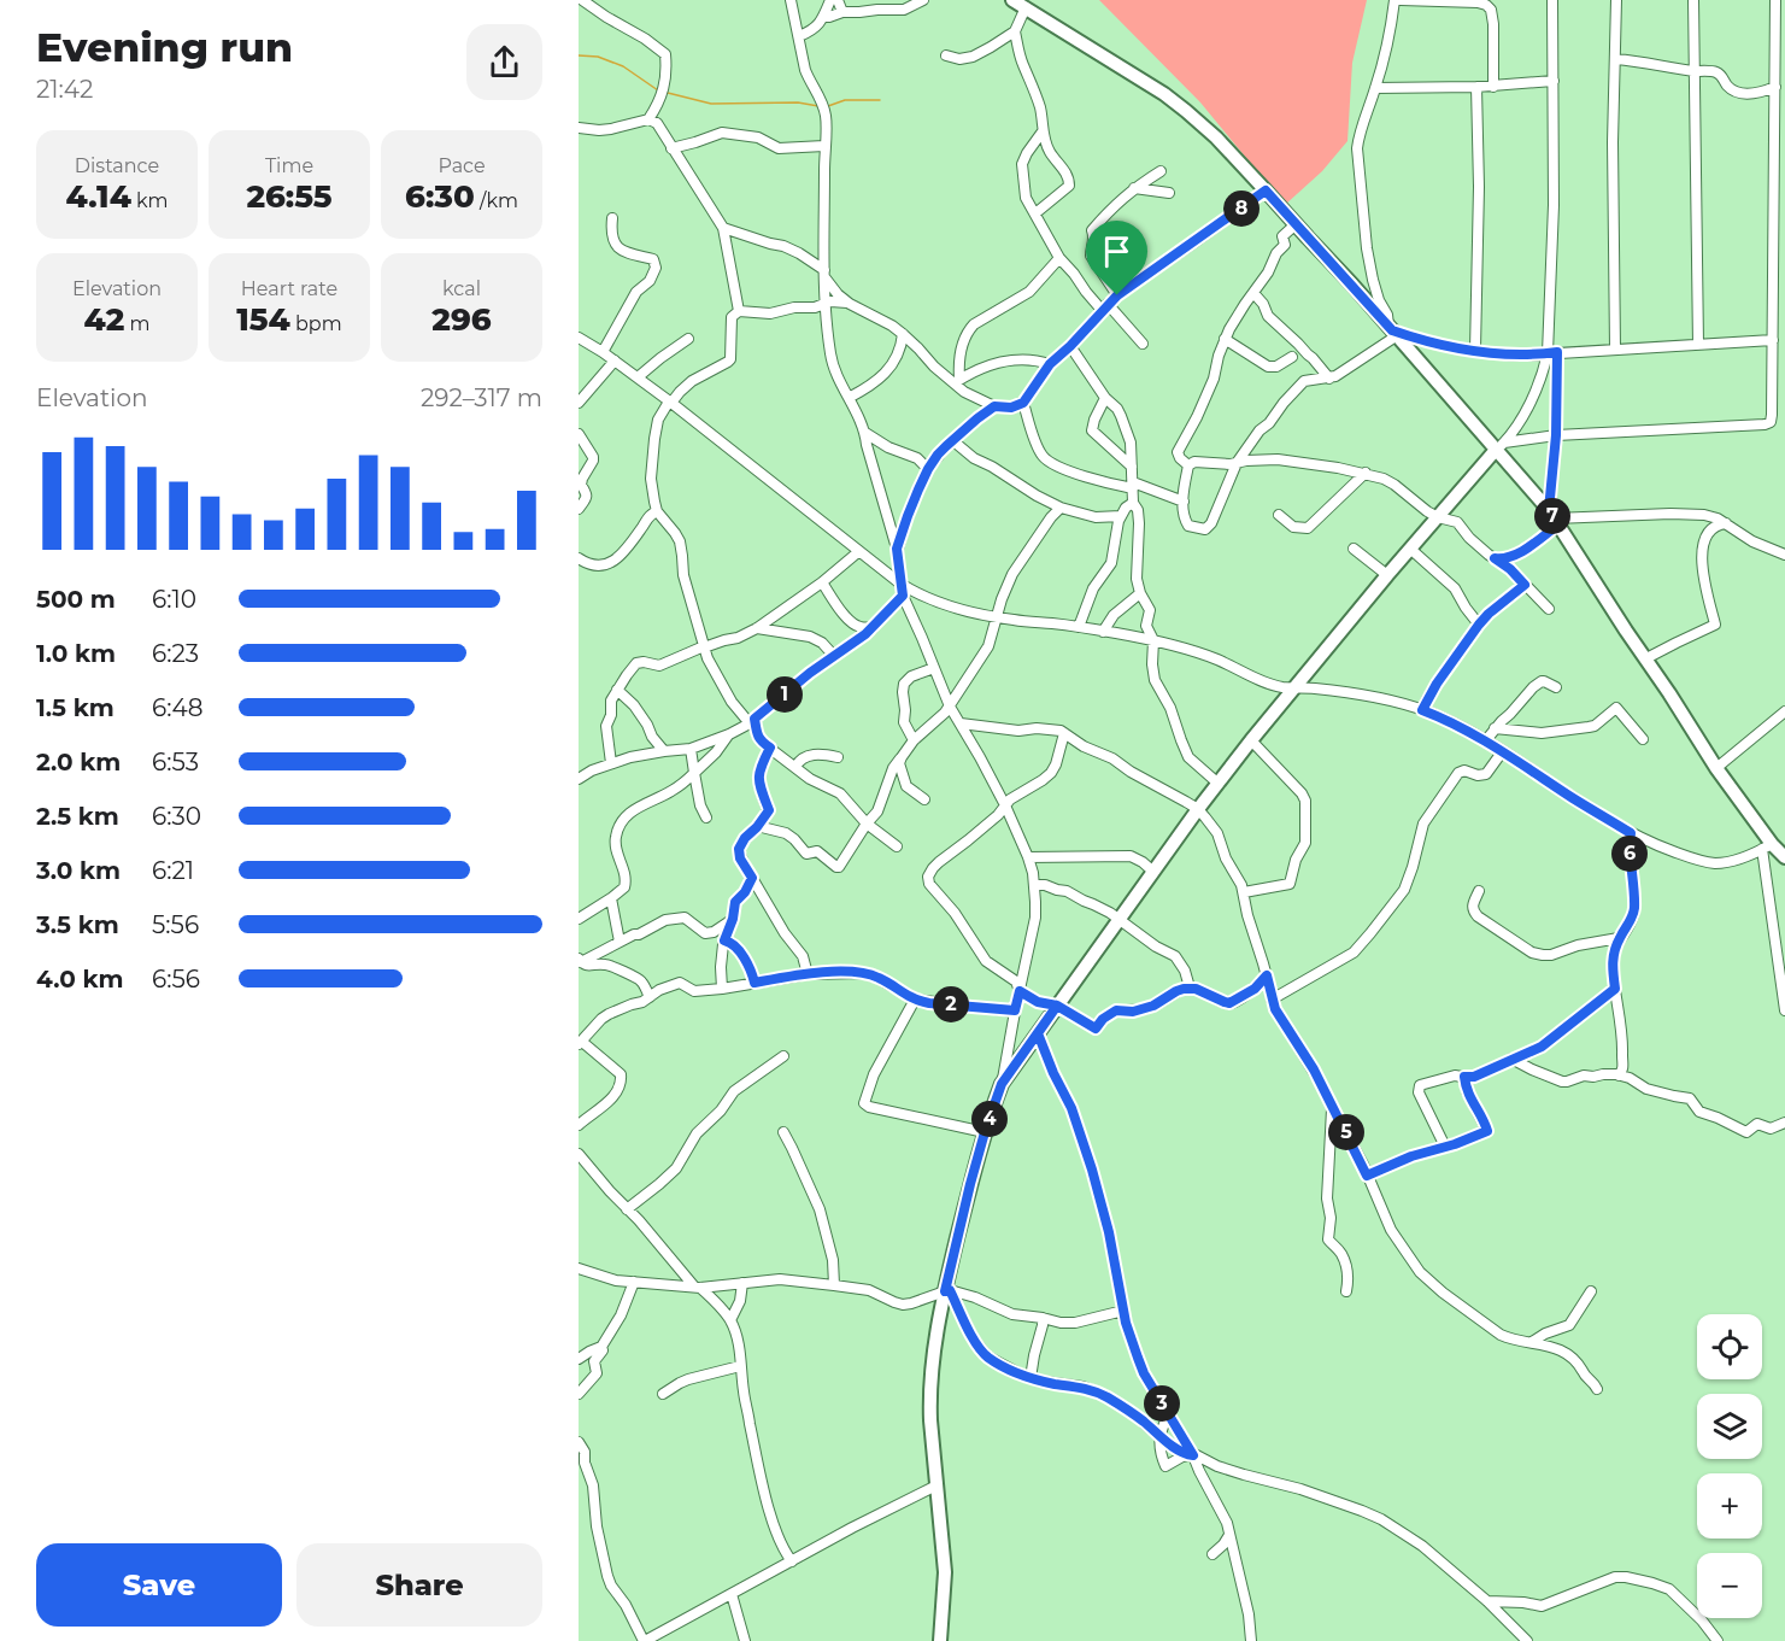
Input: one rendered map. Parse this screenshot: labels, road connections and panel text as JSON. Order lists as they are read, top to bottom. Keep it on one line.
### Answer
{"page":{"heading":["Evening run","21:42"],"stats":[["Distance","4.14 km"],["Time","26:55"],["Pace","6:30 /km"],["Elevation","42 m"],["Heart rate","154 bpm"],["kcal","296"]],"pins":["8","7","1","6","2","4","5","3"],"chart":["Elevation","292–317 m"],"list":[{"name":"500 m","note":"6:10"},{"name":"1.0 km","note":"6:23"},{"name":"1.5 km","note":"6:48"},{"name":"2.0 km","note":"6:53"},{"name":"2.5 km","note":"6:30"},{"name":"3.0 km","note":"6:21"},{"name":"3.5 km","note":"5:56"},{"name":"4.0 km","note":"6:56"}],"map_buttons":["+","−"],"buttons":["Save","Share"]}}
